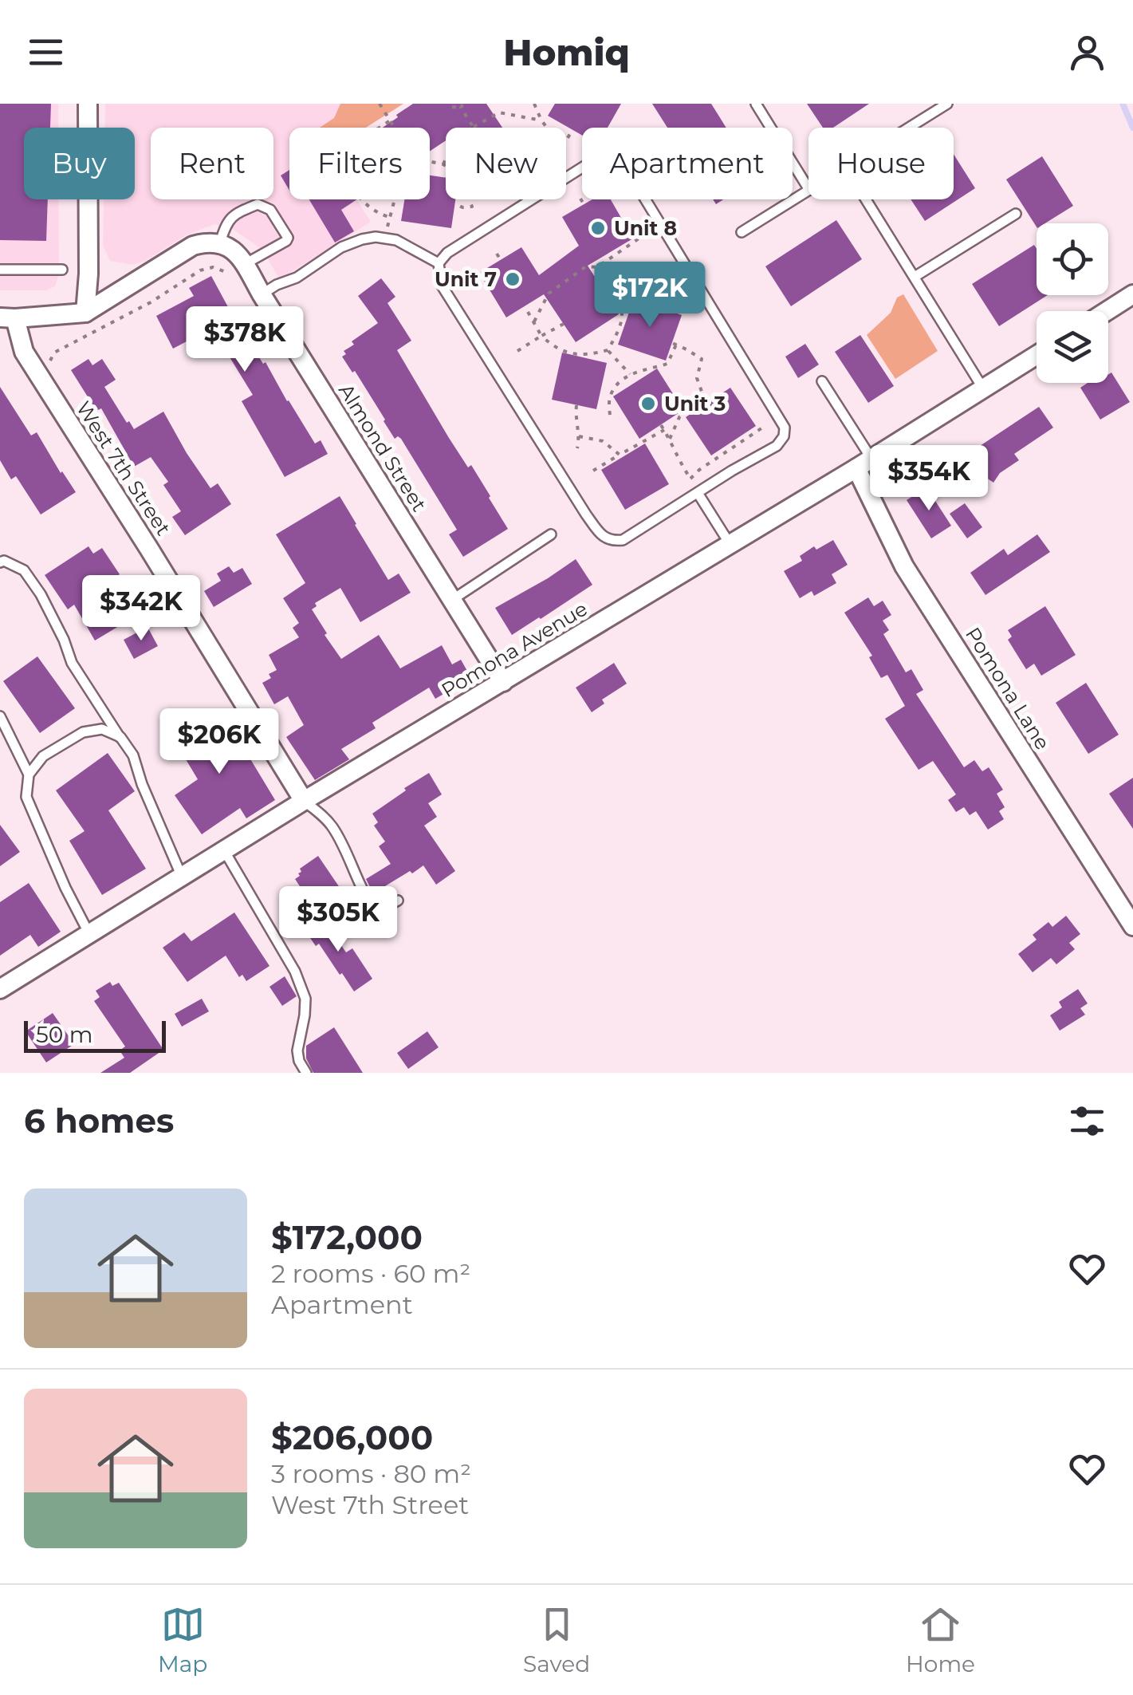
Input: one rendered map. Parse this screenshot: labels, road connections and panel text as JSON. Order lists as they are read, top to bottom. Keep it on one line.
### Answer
{"streets":{"street":["Almond Street","West 7th Street","Pomona Avenue","Pomona Lane"]},"crossings":[["Almond Street","Pomona Avenue"],["West 7th Street","Pomona Avenue"],["Pomona Avenue","Pomona Lane"]],"places":["Unit 8","Unit 7","Unit 3"],"scale_bar":"50 m","page":{"header":"Homiq","chip":["Buy","Rent","Filters","New","Apartment","House"],"price":["$172K","$378K","$354K","$342K","$206K","$305K"],"scale":"50 m","heading":"6 homes","list":[{"name":"$172,000","note":"2 rooms · 60 m² · Apartment"},{"name":"$206,000","note":"3 rooms · 80 m² · West 7th Street"}],"tabs":["Map","Saved","Home"]}}
